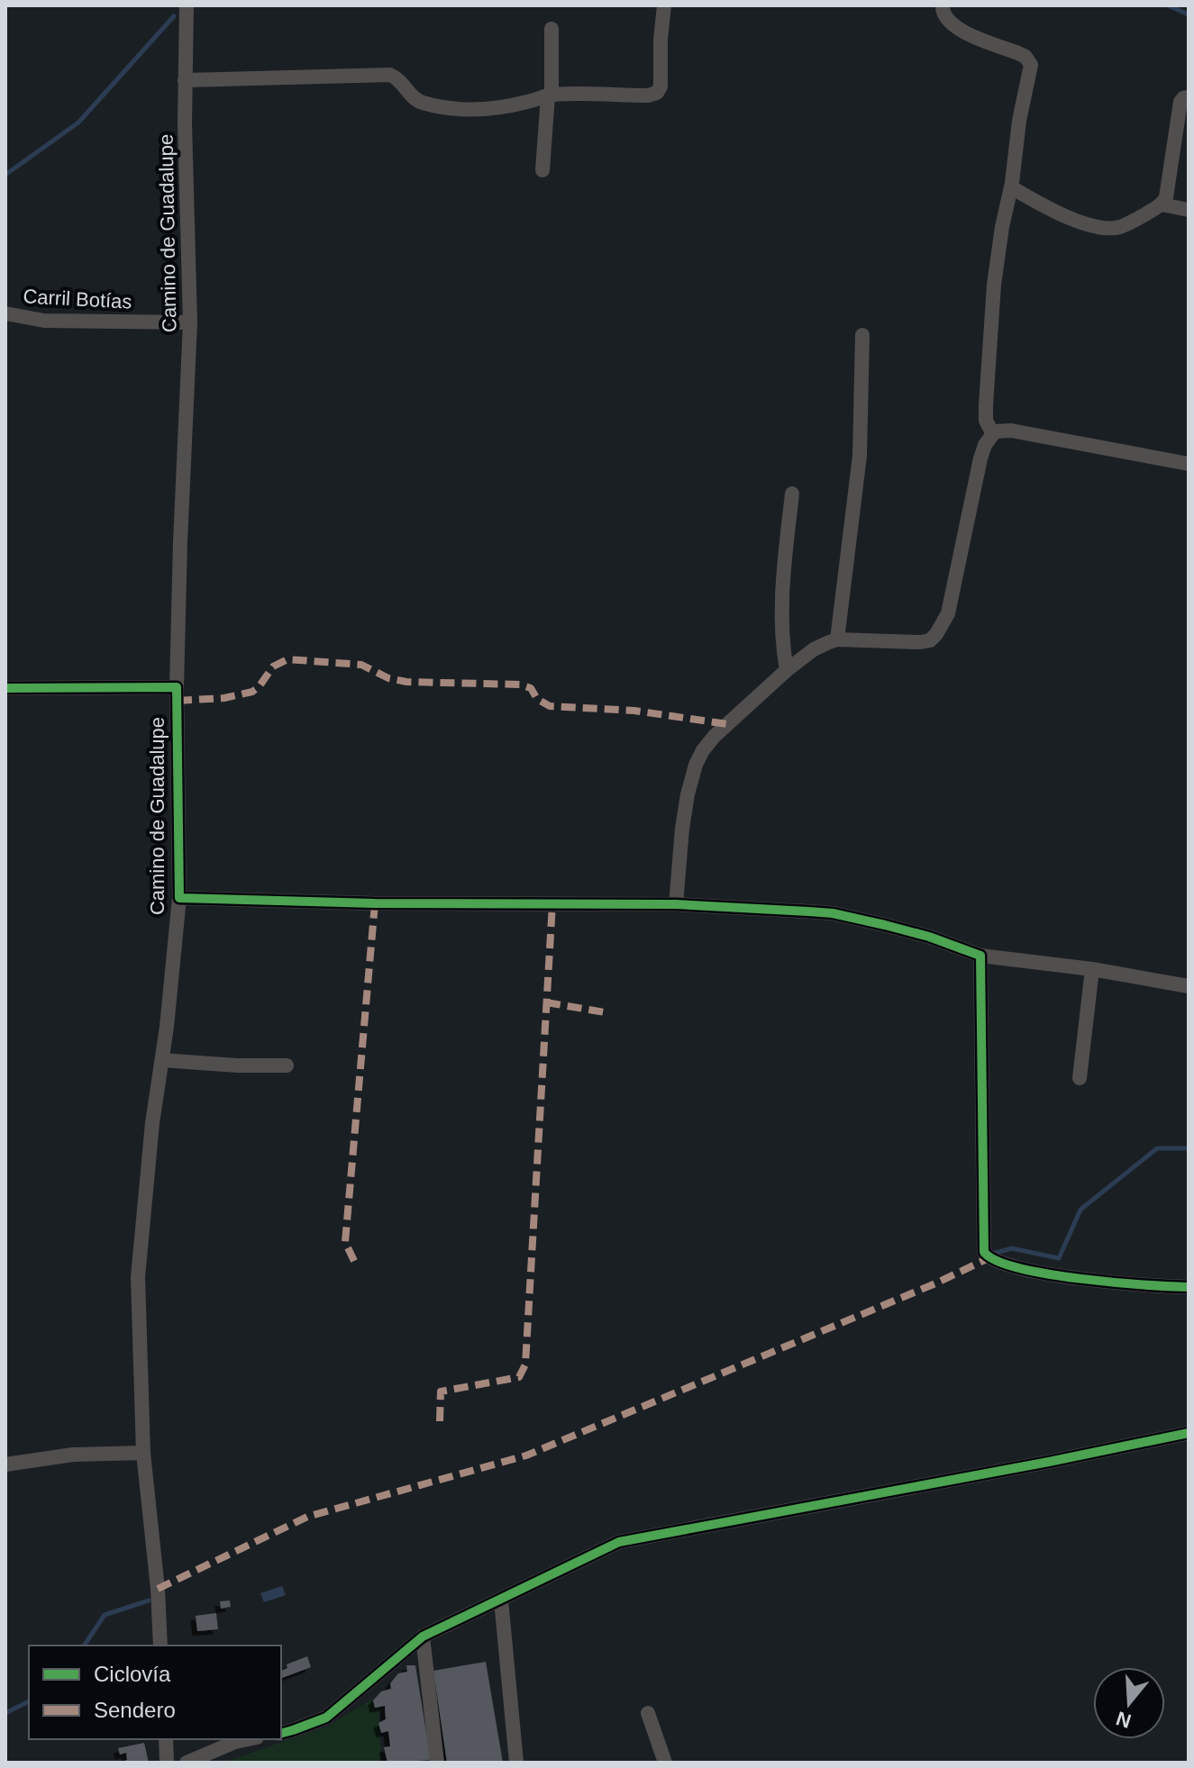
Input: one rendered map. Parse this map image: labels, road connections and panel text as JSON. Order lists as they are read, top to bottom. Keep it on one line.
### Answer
{"streets":{"street":["Camino de Guadalupe","Carril Botías"]},"crossings":[["Camino de Guadalupe","Carril Botías"]],"legend":["Ciclovía","Sendero"],"north":"bottom"}
